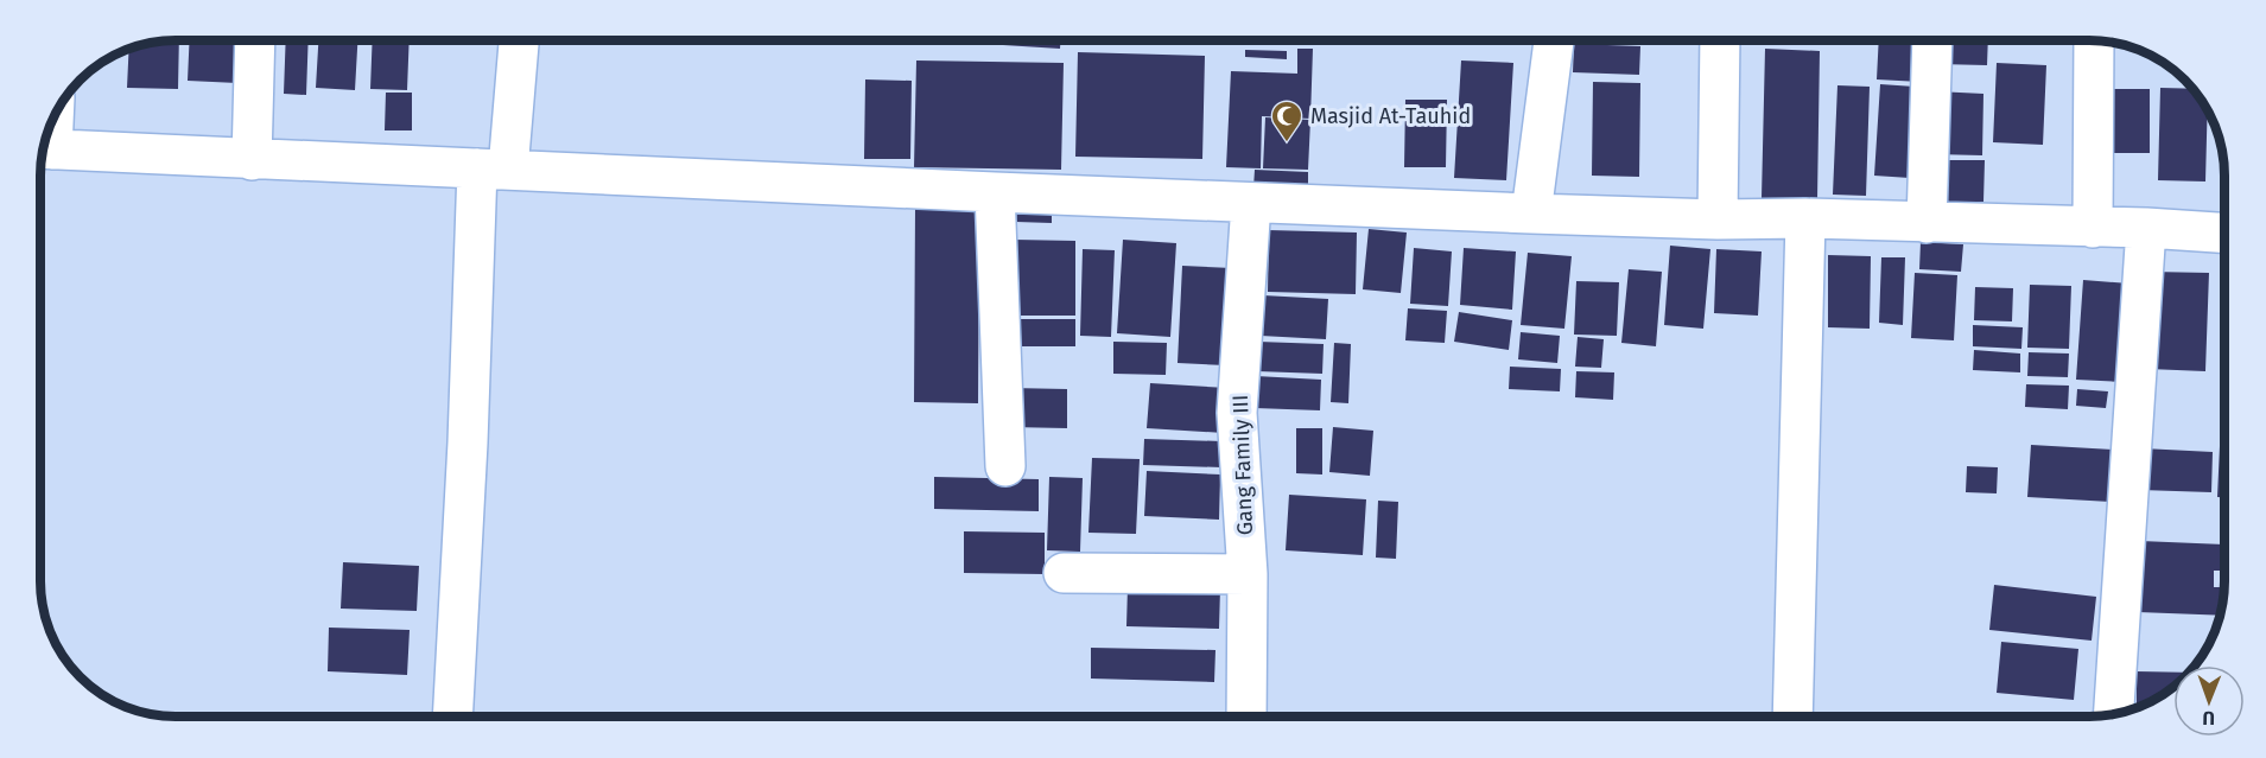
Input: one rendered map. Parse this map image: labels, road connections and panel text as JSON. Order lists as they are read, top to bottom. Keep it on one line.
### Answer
{"streets":{"street":["Gang Family III"]},"places":{"mosque":["Masjid At-Tauhid"]},"north":"bottom"}
